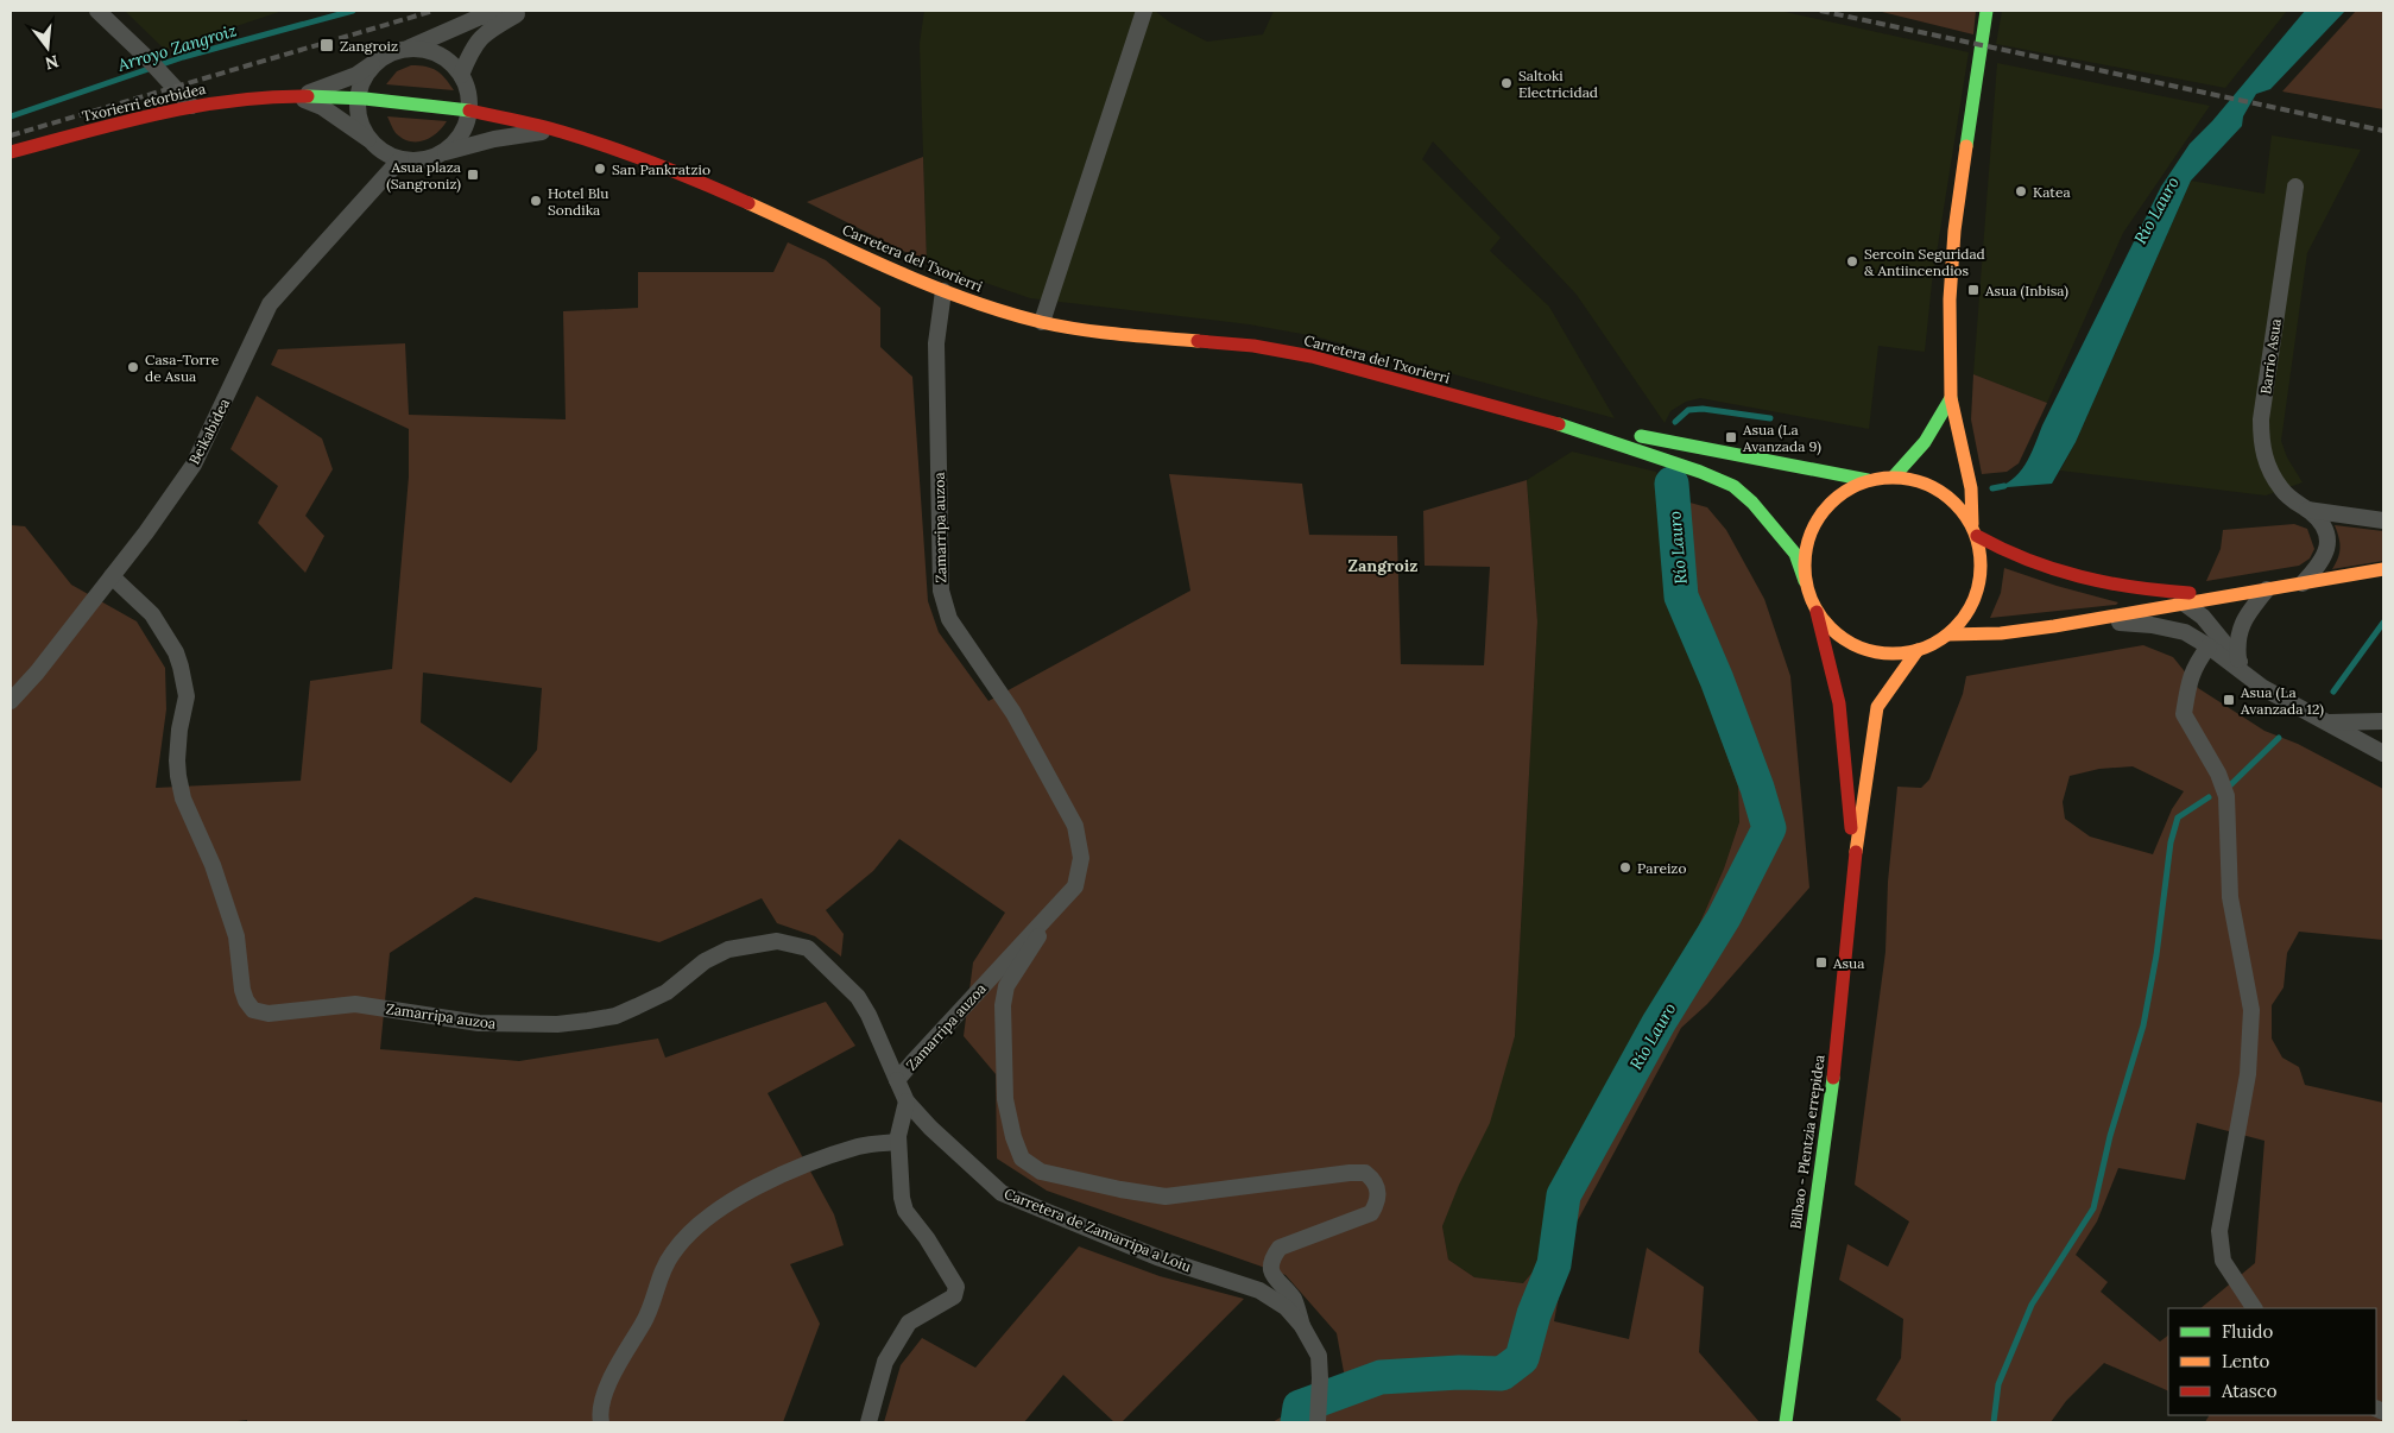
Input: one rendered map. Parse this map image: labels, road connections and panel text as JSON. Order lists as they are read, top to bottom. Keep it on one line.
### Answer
{"streets":{"main road":["Txorierri etorbidea","Carretera del Txorierri","Bilbao - Plentzia errepidea"],"street":["Barrio Asua","Beikabidea","Zamarripa auzoa","Carretera de Zamarripa a Loiu"]},"crossings":[["Txorierri etorbidea","Carretera del Txorierri"],["Carretera del Txorierri","Zamarripa auzoa"],["Beikabidea","Zamarripa auzoa"],["Zamarripa auzoa","Carretera de Zamarripa a Loiu"]],"districts":["Zangroiz"],"water":["Arroyo Zangroiz","Río Lauro"],"places":{"transit":["Zangroiz","Asua plaza (Sangroniz)","Asua (Inbisa)","Asua (La Avanzada 9)","Asua (La Avanzada 12)","Asua"],"other":["Saltoki Electricidad","San Pankratzio","Katea","Hotel Blu Sondika","Sercoin Seguridad & Antiincendios","Casa-Torre de Asua","Pareizo"]},"legend":["Fluido","Lento","Atasco"],"north":"bottom"}
